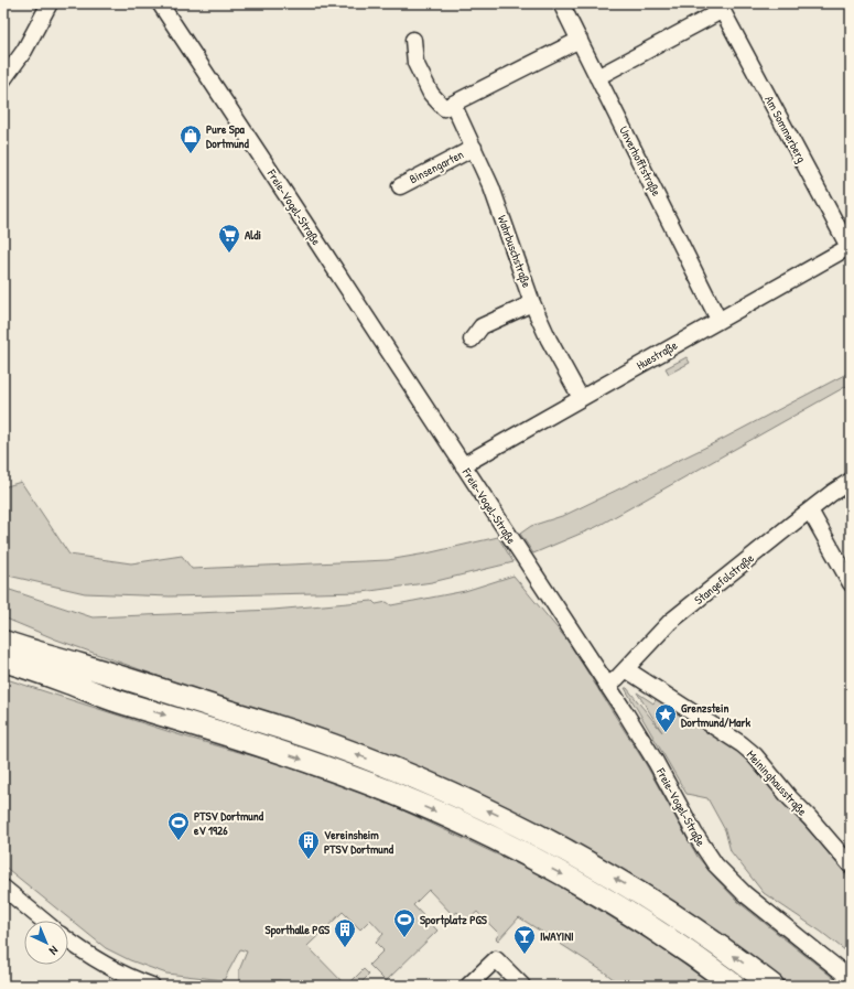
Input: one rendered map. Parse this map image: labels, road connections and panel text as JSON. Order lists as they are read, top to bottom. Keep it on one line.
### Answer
{"streets":{"street":["Am Sommerberg","Unverhofftstraße","Binsengarten","Freie-Vogel-Straße","Wahrbuschstraße","Huestraße","Stangefolstraße","Meininghausstraße"]},"crossings":[["Am Sommerberg","Unverhofftstraße"],["Am Sommerberg","Huestraße"],["Unverhofftstraße","Huestraße"],["Binsengarten","Wahrbuschstraße"],["Freie-Vogel-Straße","Huestraße"],["Freie-Vogel-Straße","Stangefolstraße"],["Wahrbuschstraße","Huestraße"],["Stangefolstraße","Meininghausstraße"]],"places":{"shop":["Pure Spa Dortmund"],"supermarket":["Aldi"],"place":["Grenzstein Dortmund/Mark"],"sports":["PTSV Dortmund eV 1926","Sportplatz PGS"],"building":["Vereinsheim PTSV Dortmund","Sporthalle PGS"],"bar":["IWAYINI"]},"north":"bottom right"}
